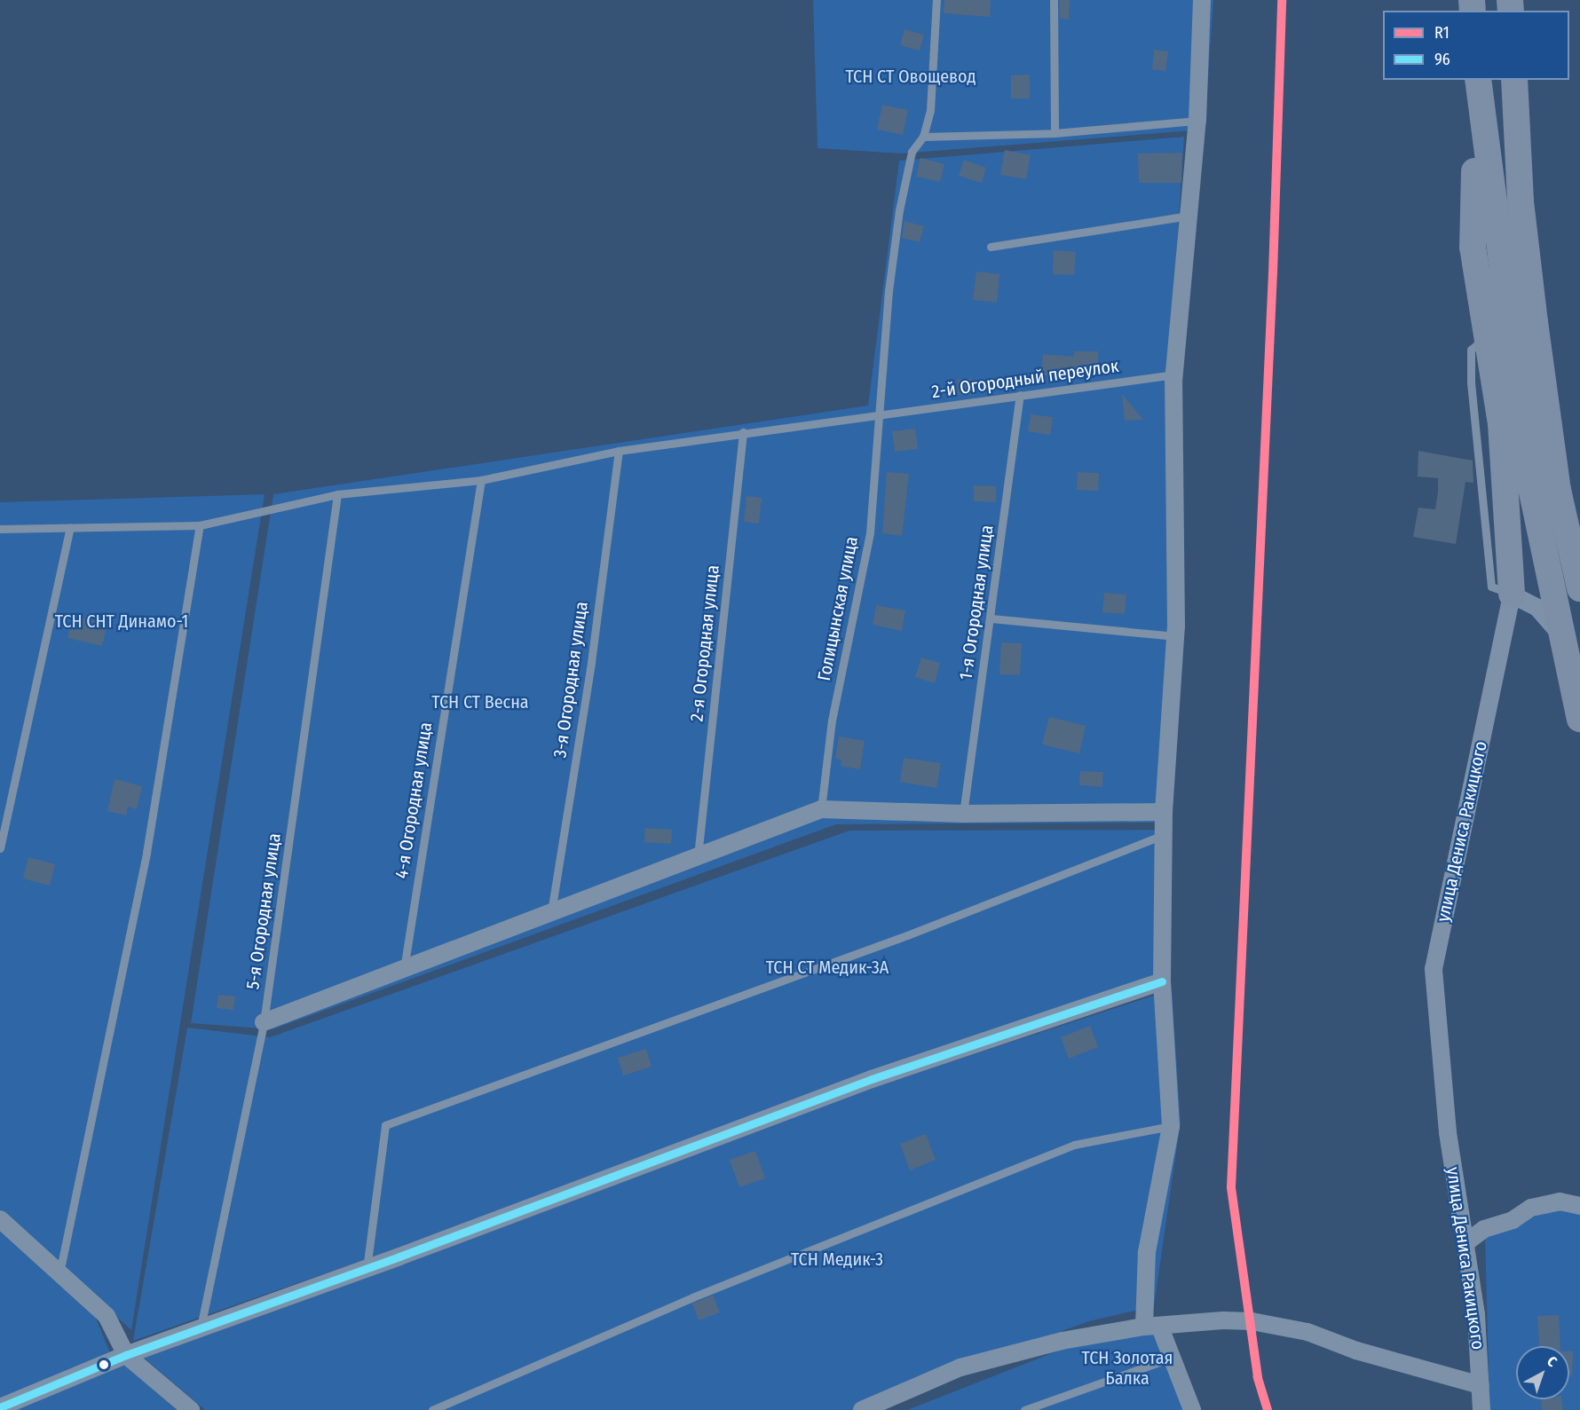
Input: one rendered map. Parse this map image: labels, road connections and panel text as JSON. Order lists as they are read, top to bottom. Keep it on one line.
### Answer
{"streets":{"street":["улица Дениса Ракицкого"],"lane":["2-й Огородный переулок","1-я Огородная улица","Голицынская улица","2-я Огородная улица","3-я Огородная улица","4-я Огородная улица","5-я Огородная улица"]},"crossings":[["2-й Огородный переулок","1-я Огородная улица"],["2-й Огородный переулок","Голицынская улица"],["2-й Огородный переулок","2-я Огородная улица"],["2-й Огородный переулок","3-я Огородная улица"],["2-й Огородный переулок","4-я Огородная улица"],["2-й Огородный переулок","5-я Огородная улица"]],"parks":["ТСН СТ Овощевод","ТСН СНТ Динамо-1","ТСН СТ Весна","ТСН СТ Медик-3А","ТСН Медик-3","ТСН Золотая Балка"],"lines":["transit line R1","transit line 96"],"legend":["R1","96"],"north":"top right"}
